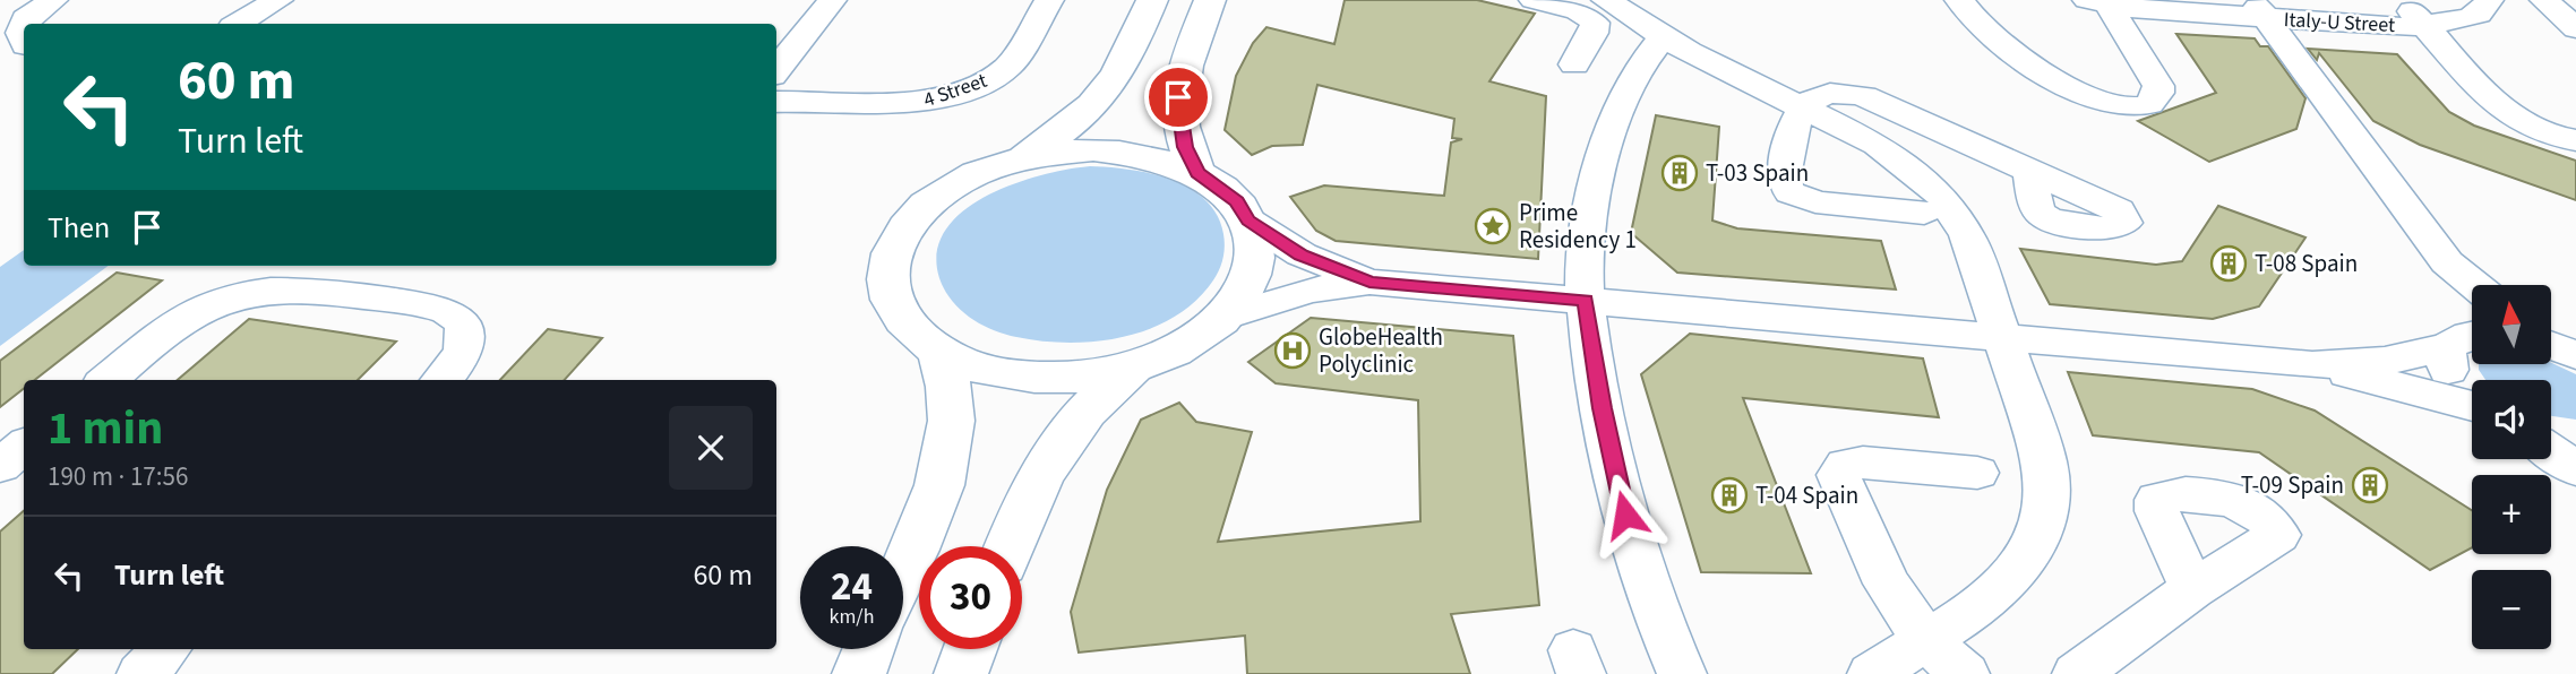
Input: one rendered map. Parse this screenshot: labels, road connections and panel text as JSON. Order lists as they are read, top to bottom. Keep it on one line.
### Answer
{"streets":{"street":["Italy-U Street","4 Street"]},"places":{"building":["T-03 Spain","T-08 Spain","T-09 Spain","T-04 Spain"],"place":["Prime Residency 1"],"hospital":["GlobeHealth Polyclinic"]},"north":"top","page":{"turn":["60 m","Turn left"],"then":"Then","map_buttons":["+","−"],"heading":["1 min","190 m · 17:56"],"list":[{"name":"Turn left","value":"60 m"}],"speed":"24 km/h","limit":"30"}}
